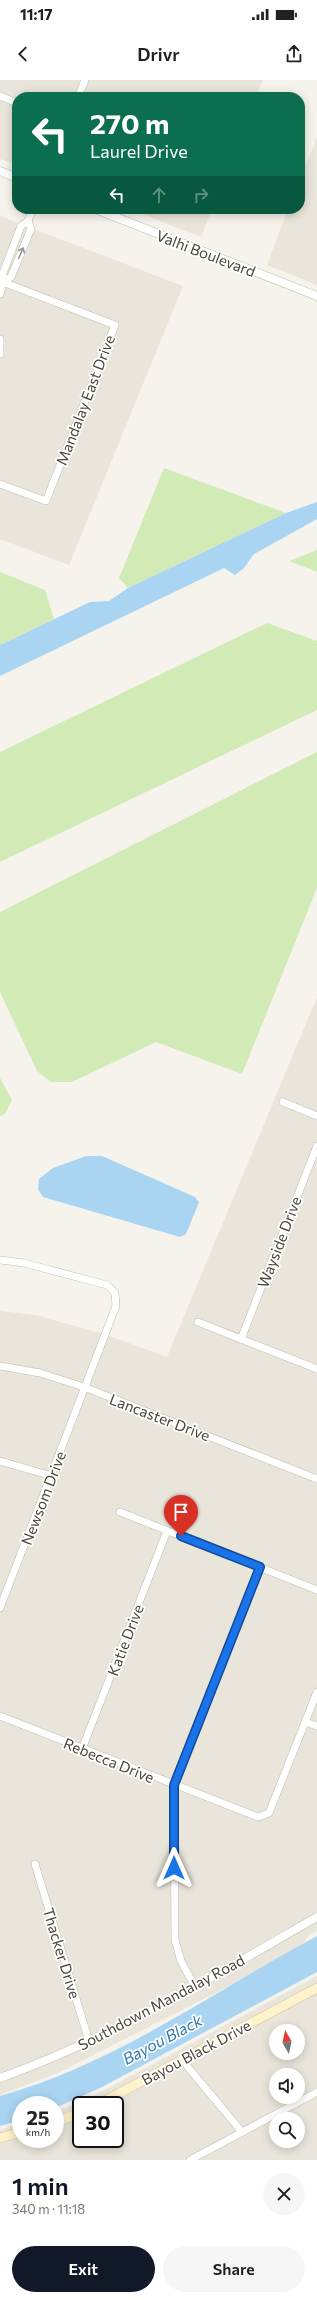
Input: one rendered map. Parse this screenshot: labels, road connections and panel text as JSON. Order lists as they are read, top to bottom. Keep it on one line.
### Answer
{"streets":{"main road":["Bayou Black Drive"],"street":["Valhi Boulevard","Mandalay East Drive","Wayside Drive","Lancaster Drive","Newsom Drive","Katie Drive","Rebecca Drive","Thacker Drive","Southdown Mandalay Road"]},"crossings":[["Lancaster Drive","Newsom Drive"],["Katie Drive","Rebecca Drive"],["Thacker Drive","Southdown Mandalay Road"]],"water":["Bayou Black"],"north":"top","page":{"status":"11:17","header":"Drivr","turn":["270 m","Laurel Drive"],"speed":"25 km/h","limit":"30","heading":["1 min","340 m · 11:18"],"buttons":["Exit","Share"]}}
